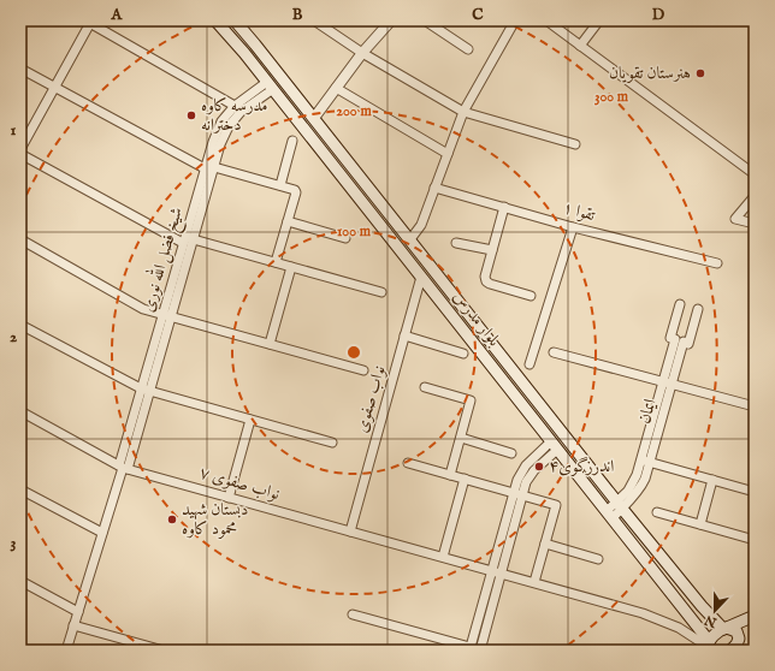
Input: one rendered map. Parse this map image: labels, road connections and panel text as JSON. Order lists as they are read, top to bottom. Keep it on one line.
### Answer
{"streets":{"main road":["بلوار مدرس"],"street":["تقوا ۱","شیخ فضل الله نوری","نواب صفوی","ایمان","نواب صفوی ۷"]},"crossings":[["شیخ فضل الله نوری","بلوار مدرس"],["شیخ فضل الله نوری","نواب صفوی ۷"],["بلوار مدرس","نواب صفوی"],["بلوار مدرس","ایمان"],["بلوار مدرس","نواب صفوی ۷"],["نواب صفوی","نواب صفوی ۷"]],"places":["هنرستان تقویان","مدرسه کاوه دخترانه","اندرزگوی۴","دبستان شهید محمود کاوه"],"north":"bottom","grid":{"columns":["A","B","C","D"],"rows":["1","2","3"]},"rings":["300 m","200 m","100 m"]}
